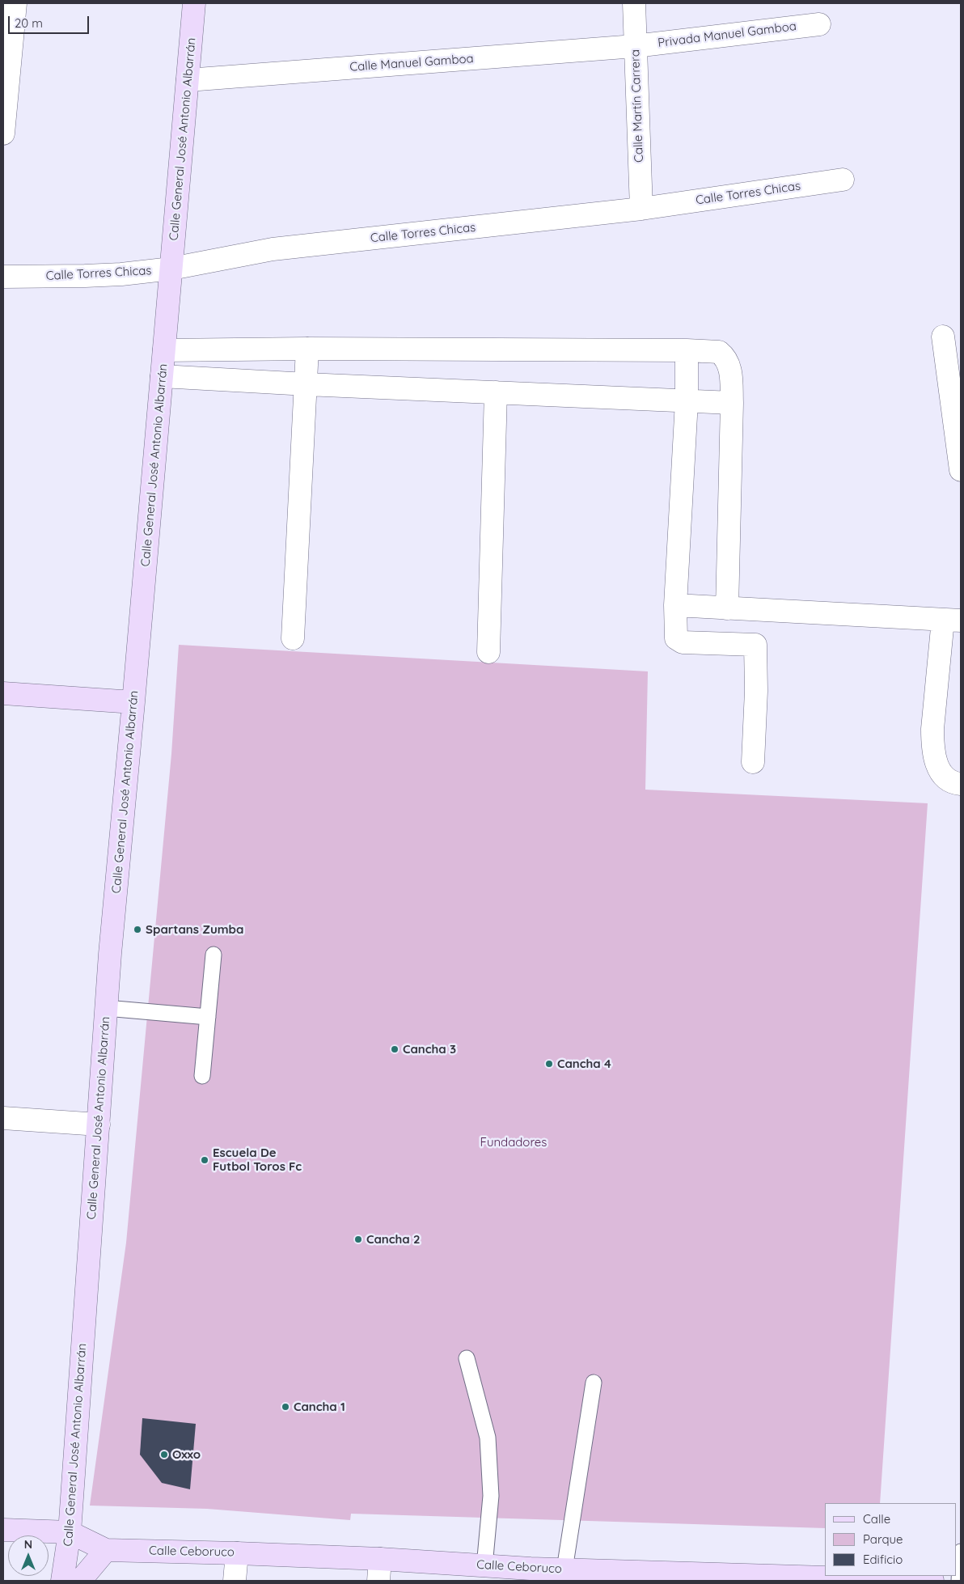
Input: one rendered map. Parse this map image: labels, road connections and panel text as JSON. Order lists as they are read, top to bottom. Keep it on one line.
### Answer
{"streets":{"street":["Privada Manuel Gamboa","Calle Manuel Gamboa","Calle Martín Carrera","Calle General José Antonio Albarrán","Calle Torres Chicas","Calle Ceboruco"]},"crossings":[["Privada Manuel Gamboa","Calle Manuel Gamboa"],["Privada Manuel Gamboa","Calle Martín Carrera"],["Calle Manuel Gamboa","Calle Martín Carrera"],["Calle Manuel Gamboa","Calle General José Antonio Albarrán"],["Calle Martín Carrera","Calle Torres Chicas"],["Calle General José Antonio Albarrán","Calle Torres Chicas"],["Calle General José Antonio Albarrán","Calle Ceboruco"]],"parks":["Fundadores"],"places":["Spartans Zumba","Cancha 3","Cancha 4","Escuela De Futbol Toros Fc","Cancha 2","Cancha 1","Oxxo"],"legend":["Calle","Parque","Edificio"],"scale_bar":"20 m","north":"top"}
